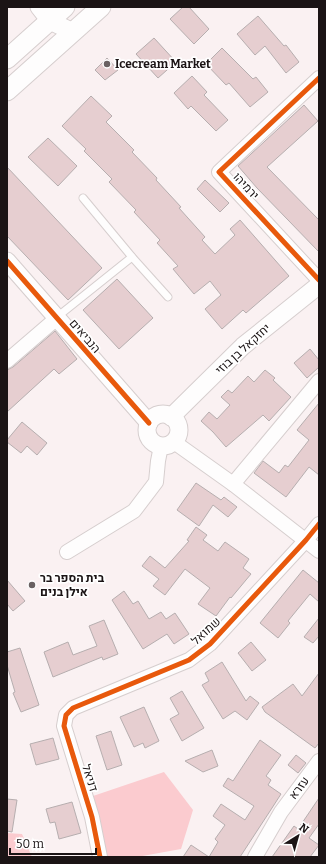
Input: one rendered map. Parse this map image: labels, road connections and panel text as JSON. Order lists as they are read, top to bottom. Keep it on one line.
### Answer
{"streets":{"street":["ירמיהו","הנביאים","יחזקאל בן בוזי","שמואל","דניאל","עזרא"]},"crossings":[["הנביאים","יחזקאל בן בוזי"],["שמואל","דניאל"]],"places":["Icecream Market","בית הספר בר אילן בנים"],"scale_bar":"50 m","north":"top right"}
